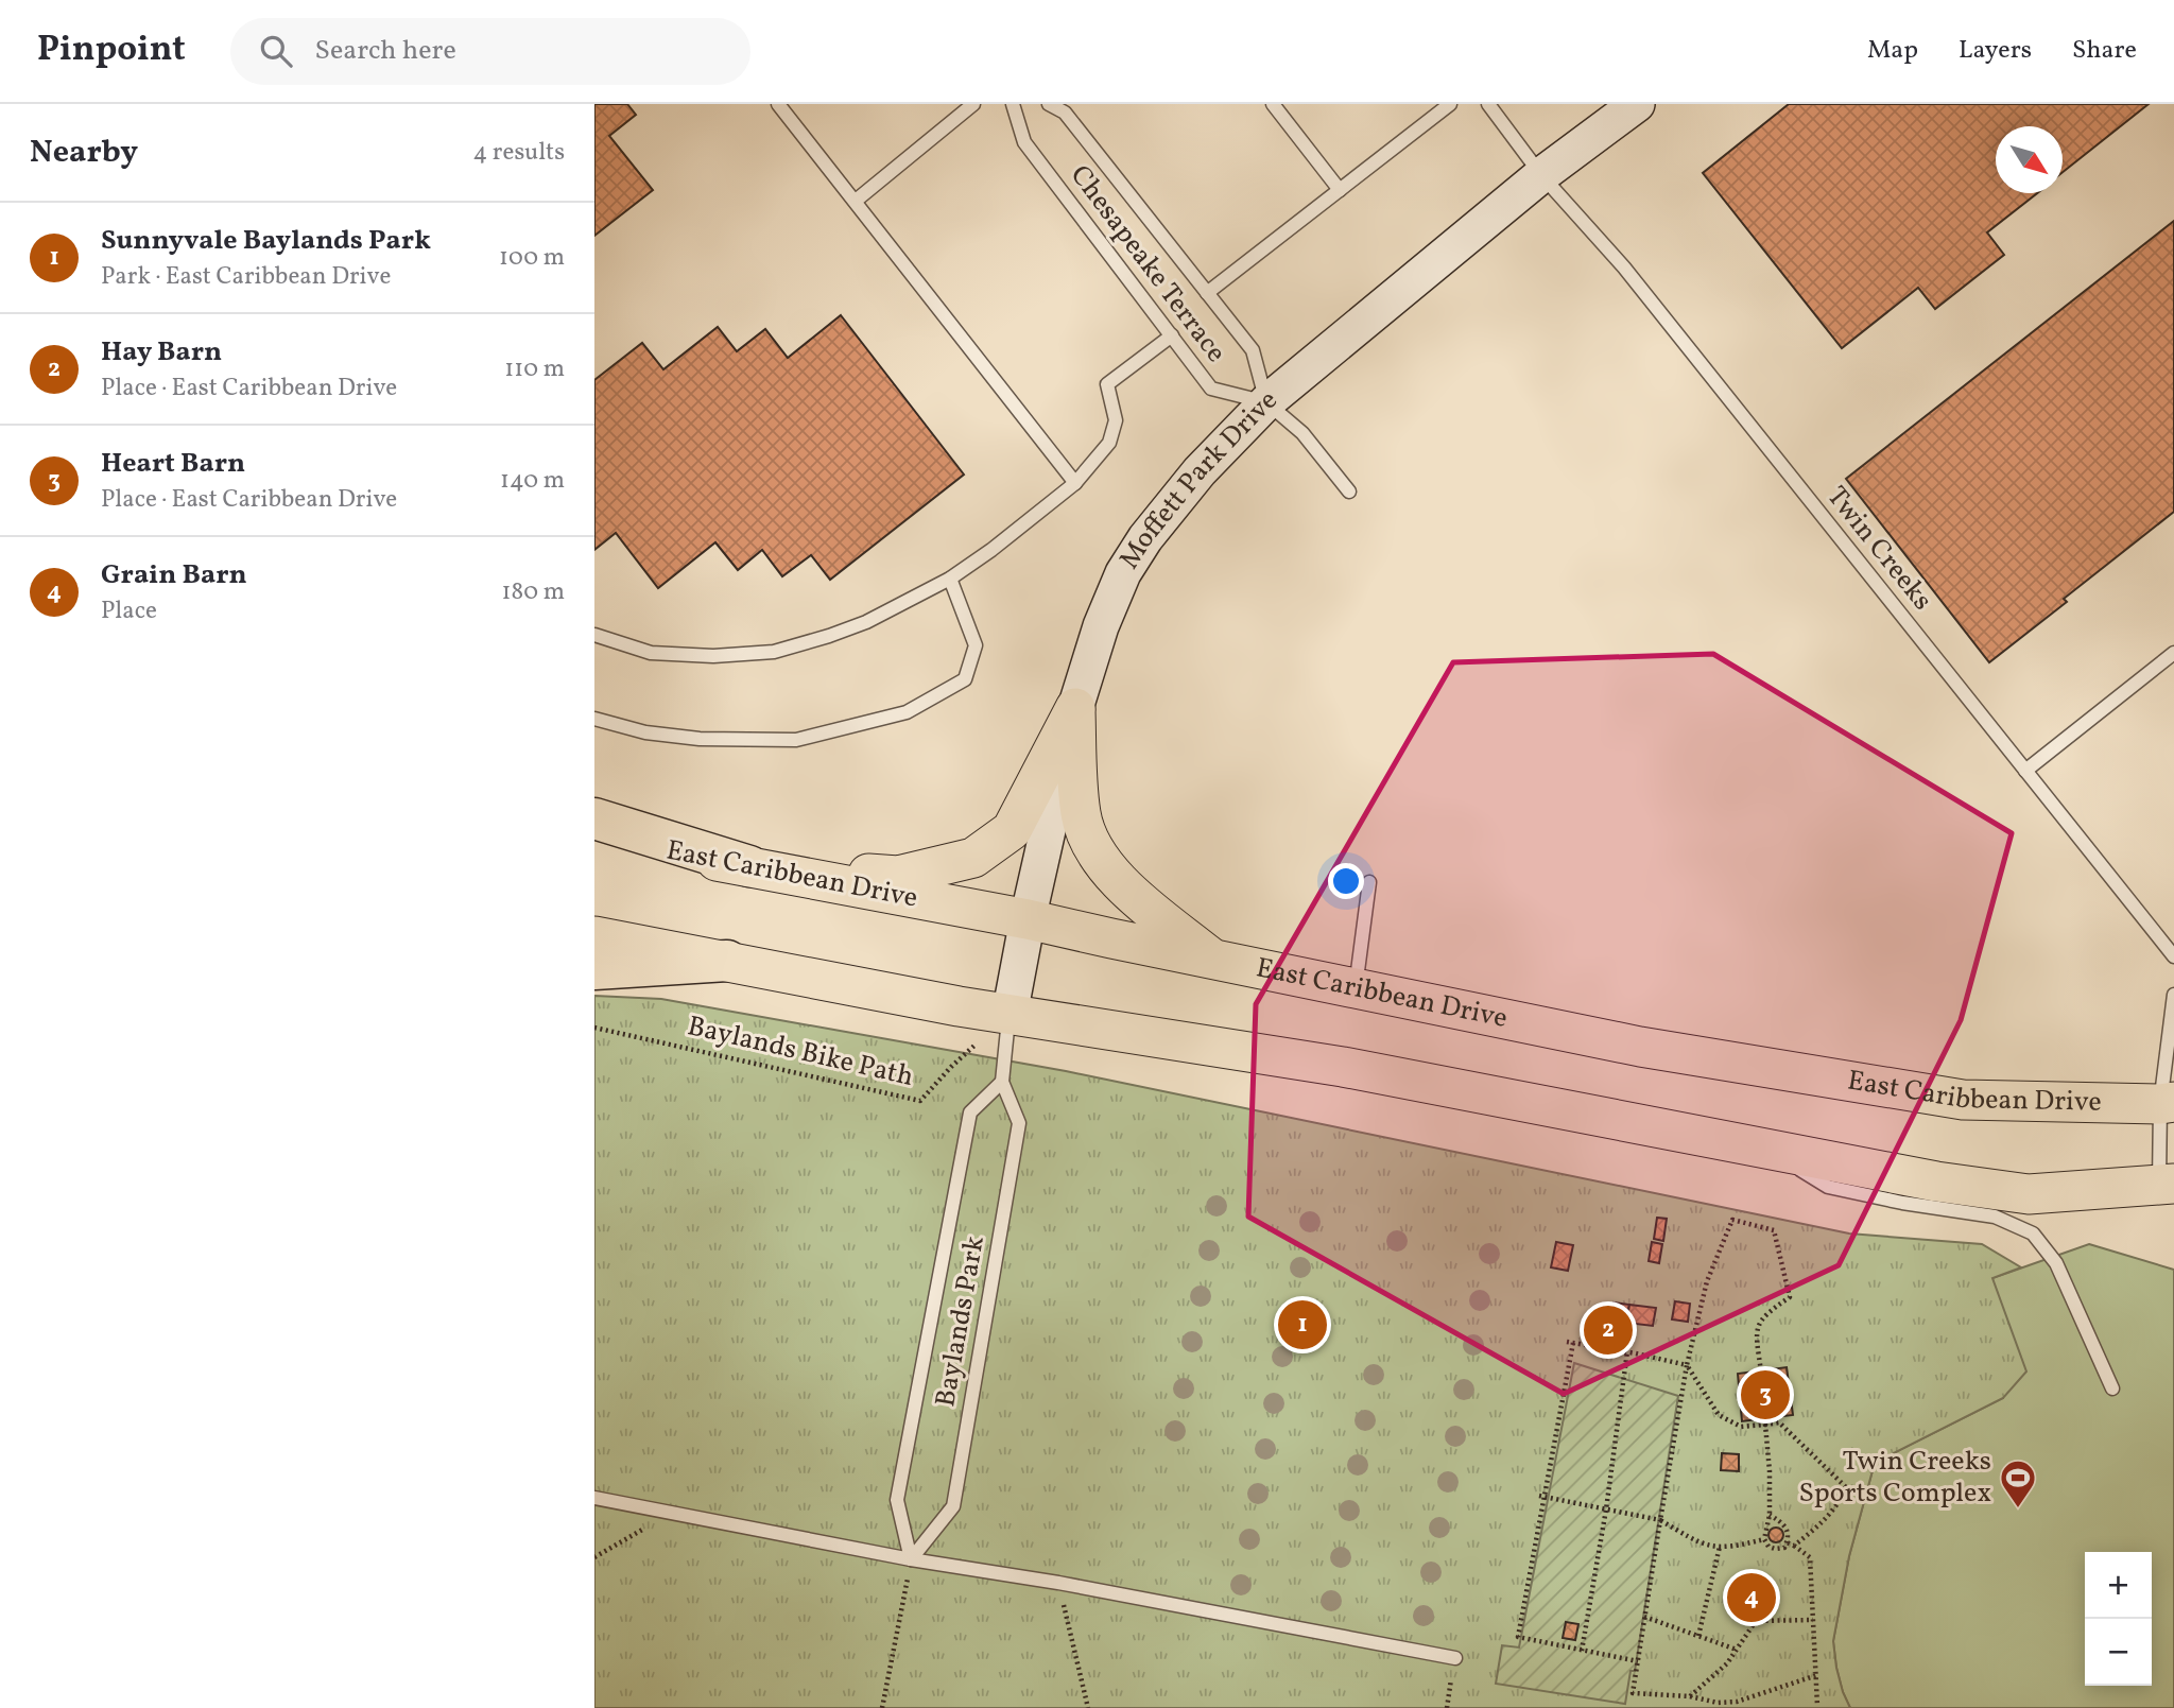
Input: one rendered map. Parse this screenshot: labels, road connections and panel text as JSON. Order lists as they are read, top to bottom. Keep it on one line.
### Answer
{"streets":{"main road":["East Caribbean Drive"],"street":["Moffett Park Drive"],"lane":["Chesapeake Terrace","Twin Creeks","Baylands Park"],"path":["Baylands Bike Path"]},"crossings":[["Chesapeake Terrace","Moffett Park Drive"],["Moffett Park Drive","Twin Creeks"],["Moffett Park Drive","East Caribbean Drive"],["Moffett Park Drive","Baylands Bike Path"],["Moffett Park Drive","Baylands Park"],["Baylands Bike Path","Baylands Park"]],"places":{"sports":["Twin Creeks Sports Complex"]},"north":"bottom right","page":{"header":"Pinpoint","search":"Search here","nav":["Map","Layers","Share"],"heading":["Nearby","4 results"],"list":[{"mark":"1","name":"Sunnyvale Baylands Park","note":"Park · East Caribbean Drive","value":"100 m"},{"mark":"2","name":"Hay Barn","note":"Place · East Caribbean Drive","value":"110 m"},{"mark":"3","name":"Heart Barn","note":"Place · East Caribbean Drive","value":"140 m"},{"mark":"4","name":"Grain Barn","note":"Place","value":"180 m"}],"pins":["1","2","3","4"],"map_buttons":["+","−"]}}
